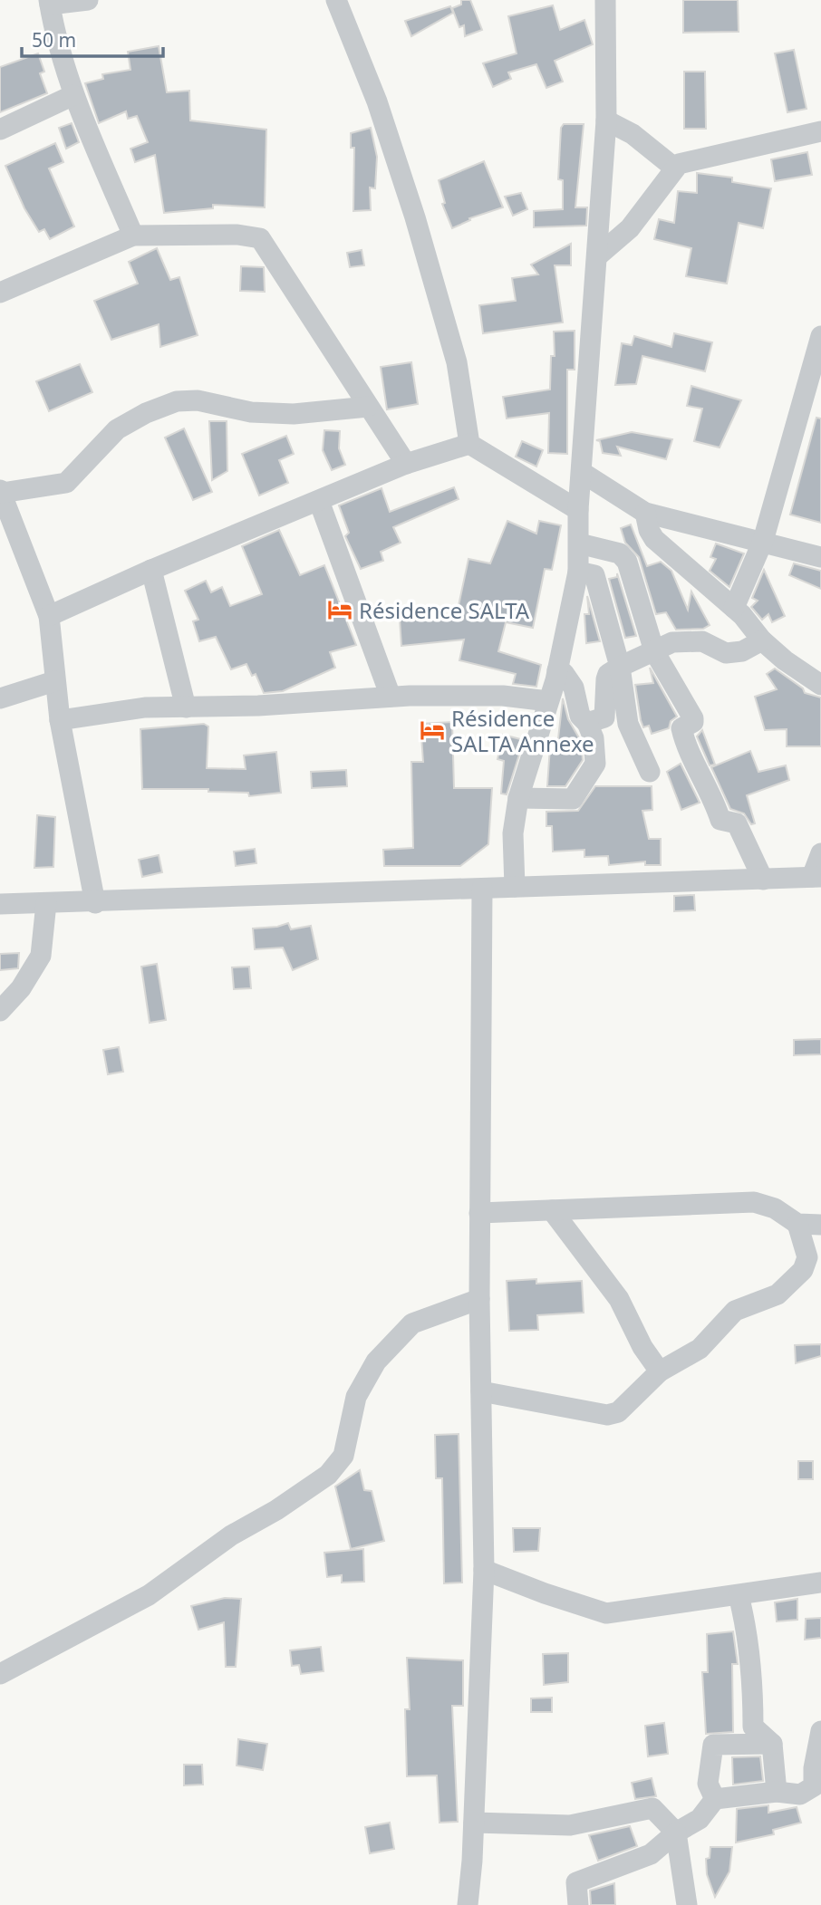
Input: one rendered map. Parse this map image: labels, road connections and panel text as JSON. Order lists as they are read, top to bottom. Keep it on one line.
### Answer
{"places":{"hotel":["Résidence SALTA","Résidence SALTA Annexe"]},"scale_bar":"50 m"}
